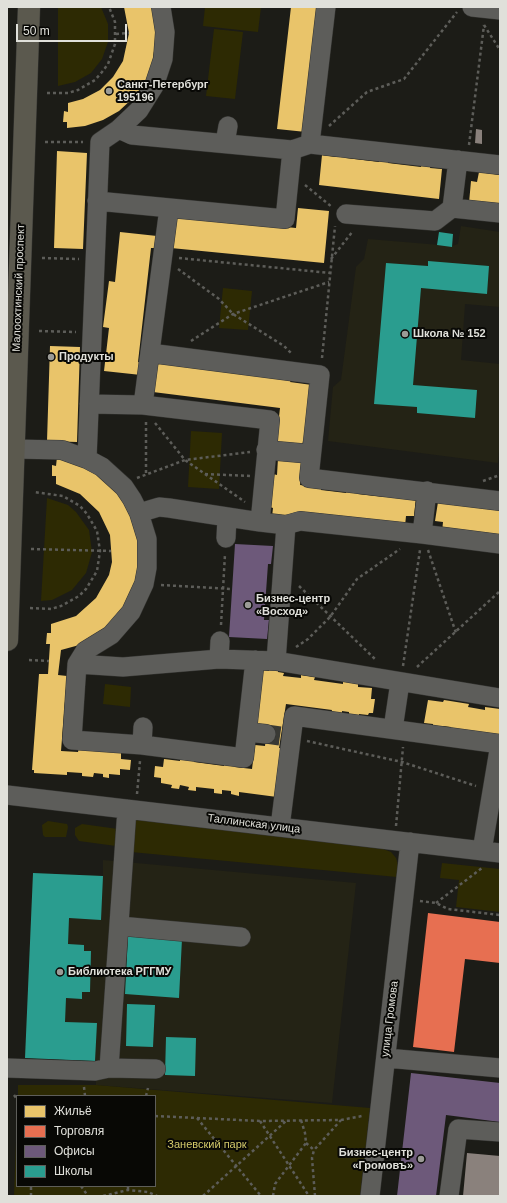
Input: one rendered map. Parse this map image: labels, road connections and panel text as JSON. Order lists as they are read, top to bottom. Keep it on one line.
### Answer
{"streets":{"main road":["Малоохтинский проспект"],"street":["Таллинская улица","улица Громова"]},"crossings":[["Таллинская улица","улица Громова"]],"parks":["Заневский парк"],"places":["Санкт-Петербург 195196","Школа № 152","Продукты","Бизнес-центр «Восход»","Библиотека РГГМУ","Бизнес-центр «Громовъ»"],"legend":["Жильё","Торговля","Офисы","Школы"],"scale_bar":"50 m"}
